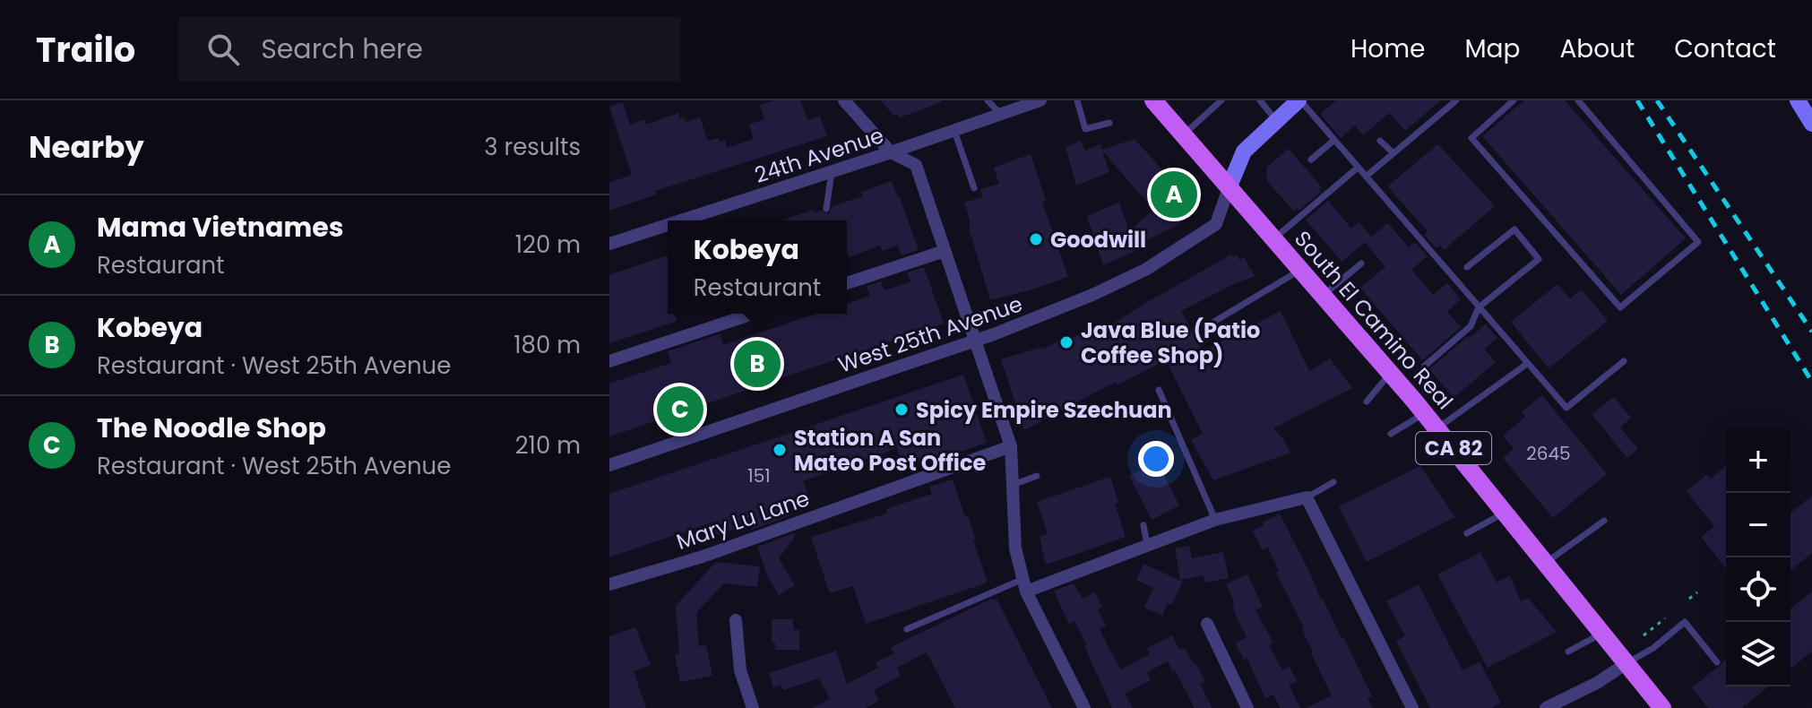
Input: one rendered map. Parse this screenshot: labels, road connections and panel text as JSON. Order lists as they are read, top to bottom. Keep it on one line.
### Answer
{"streets":{"main road":["South El Camino Real","CA 82"],"street":["24th Avenue","West 25th Avenue","Mary Lu Lane"]},"crossings":[["South El Camino Real","West 25th Avenue"]],"places":["Goodwill","Java Blue (Patio Coffee Shop)","Spicy Empire Szechuan","Station A San Mateo Post Office"],"house_numbers":["2645","151"],"page":{"header":"Trailo","search":"Search here","nav":["Home","Map","About","Contact"],"heading":["Nearby","3 results"],"pins":["A","B","C"],"list":[{"mark":"A","name":"Mama Vietnames","note":"Restaurant","value":"120 m"},{"mark":"B","name":"Kobeya","note":"Restaurant · West 25th Avenue","value":"180 m"},{"mark":"C","name":"The Noodle Shop","note":"Restaurant · West 25th Avenue","value":"210 m"}],"popup":["Kobeya","Restaurant"],"map_buttons":["+","−"]}}
